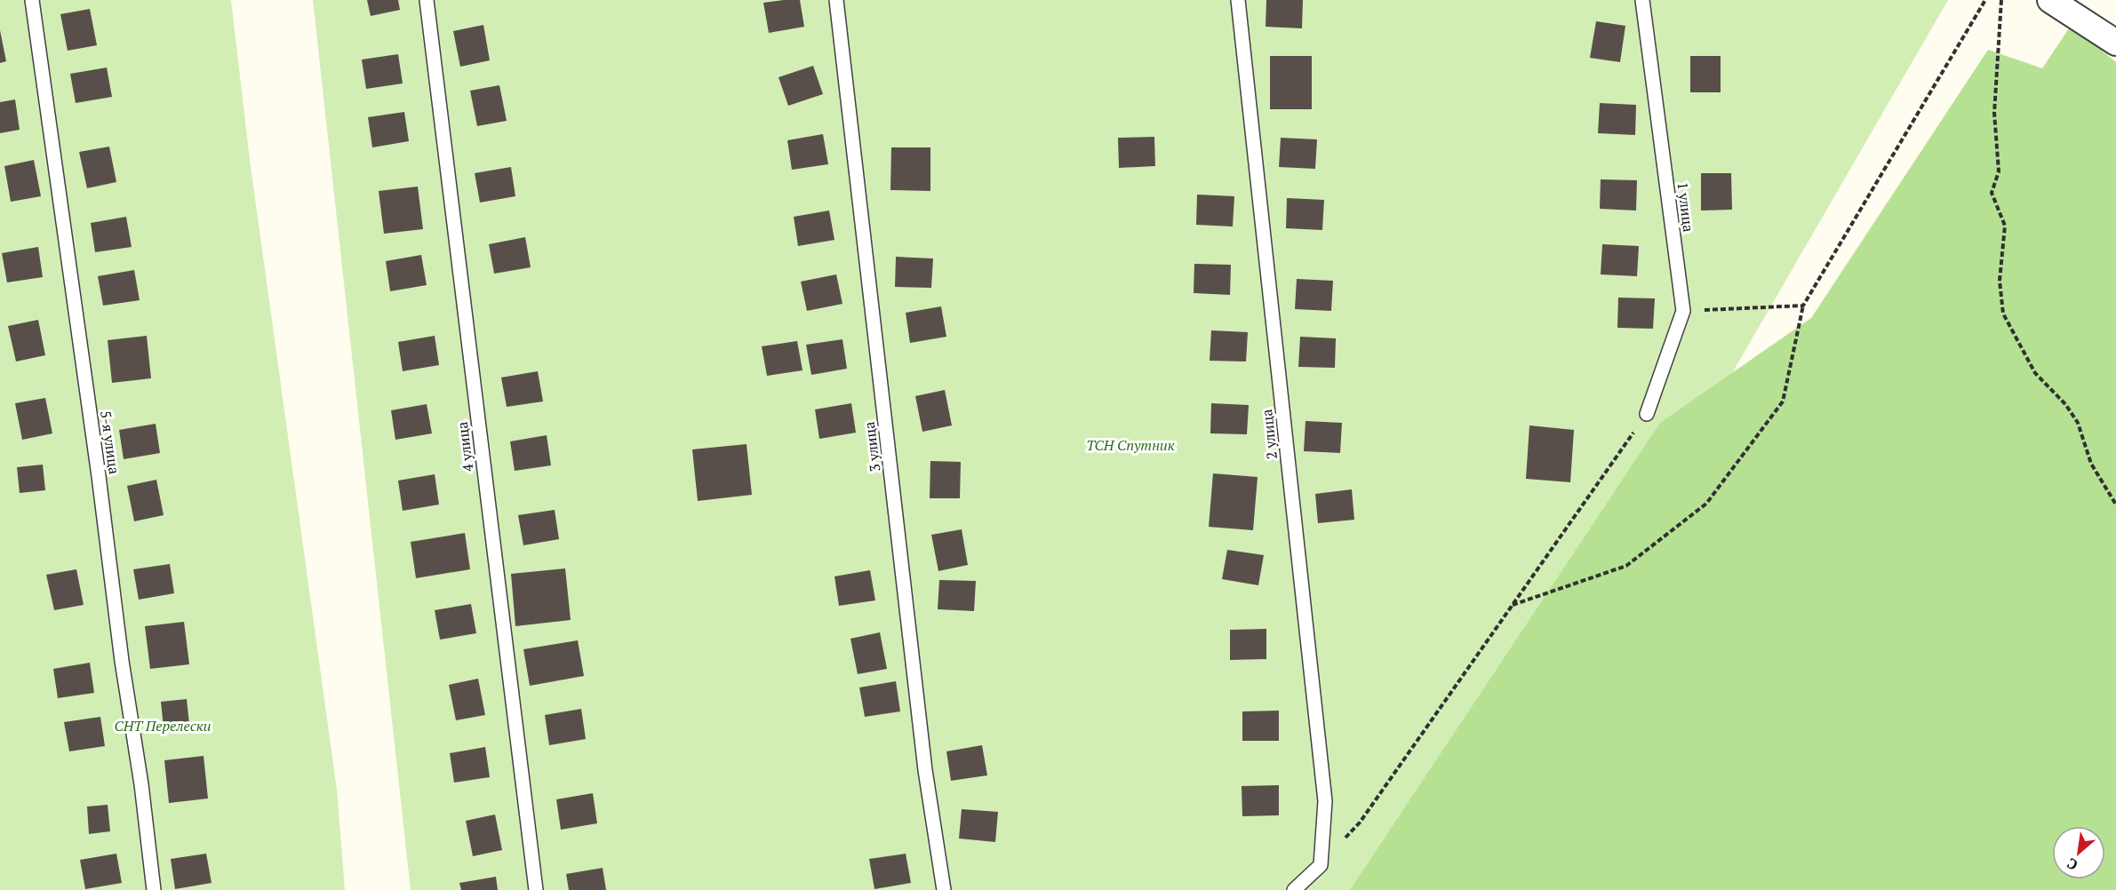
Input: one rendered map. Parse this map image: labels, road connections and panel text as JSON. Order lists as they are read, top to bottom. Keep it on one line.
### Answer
{"streets":{"lane":["1 улица","2 улица","5-я улица","4 улица","3 улица"]},"parks":["ТСН Спутник","СНТ Перелески"],"north":"bottom left"}
